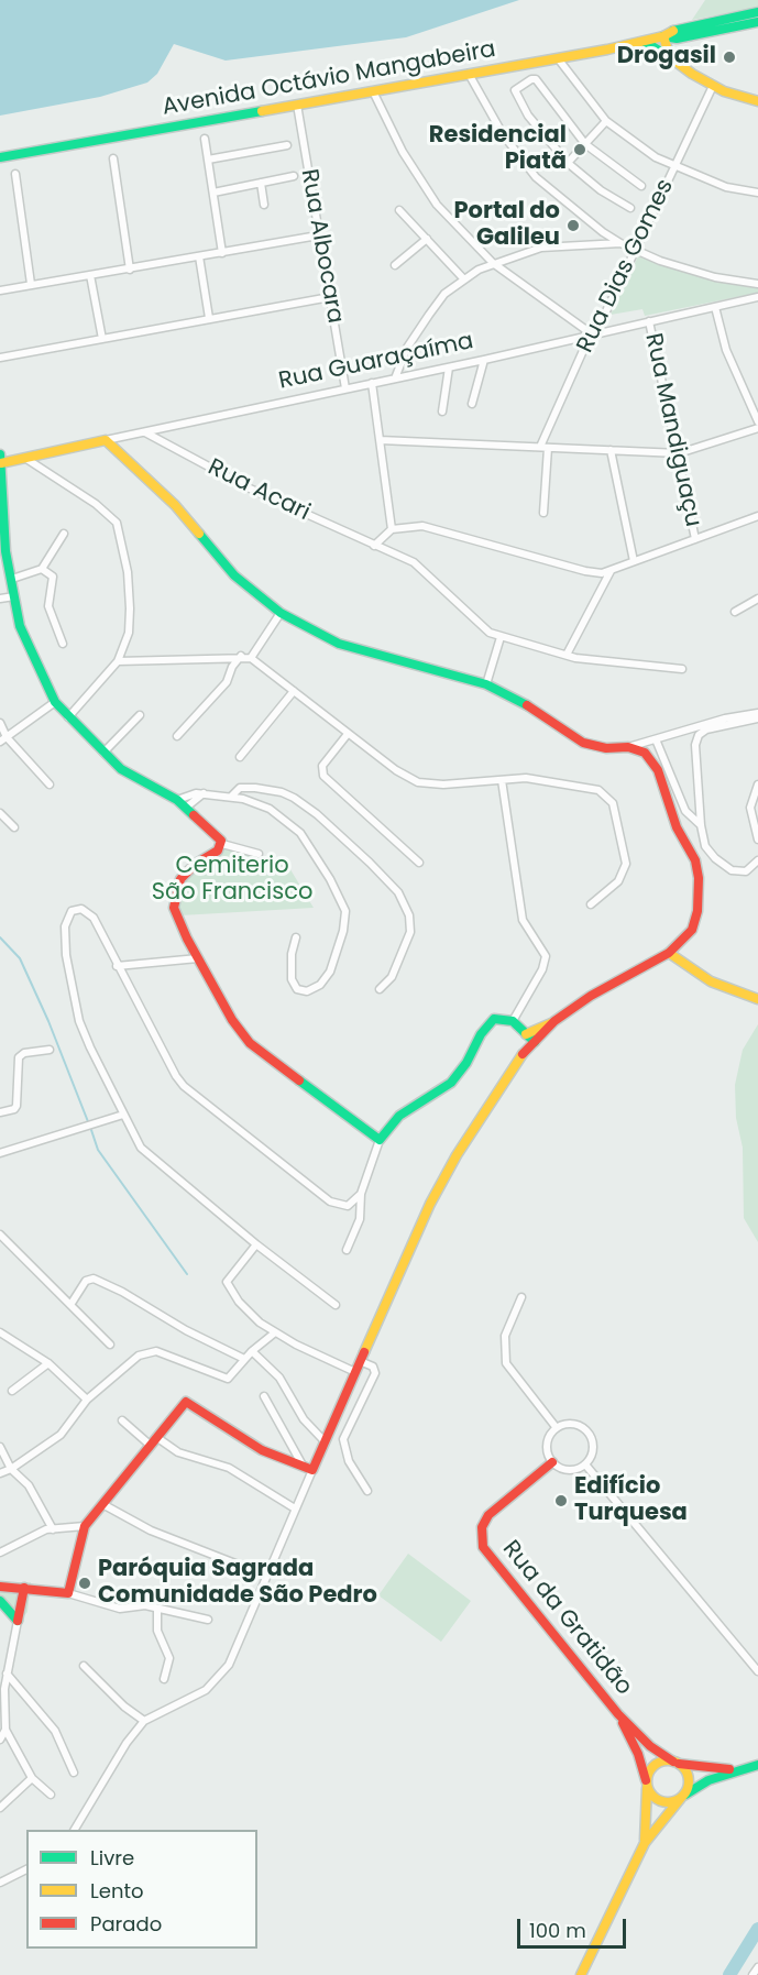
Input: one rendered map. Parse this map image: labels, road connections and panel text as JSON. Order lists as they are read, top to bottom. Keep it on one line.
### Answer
{"streets":{"main road":["Avenida Octávio Mangabeira","Rua Guaraçaíma","Rua da Gratidão"],"street":["Rua Albocara","Rua Dias Gomes","Rua Mandiguaçu","Rua Acari"]},"crossings":[["Avenida Octávio Mangabeira","Rua Albocara"],["Rua Albocara","Rua Guaraçaíma"],["Rua Dias Gomes","Rua Guaraçaíma"],["Rua Guaraçaíma","Rua Mandiguaçu"],["Rua Guaraçaíma","Rua Acari"]],"parks":["Cemiterio São Francisco"],"places":["Drogasil","Residencial Piatã","Portal do Galileu","Edifício Turquesa","Paróquia Sagrada Comunidade São Pedro"],"legend":["Livre","Lento","Parado"],"scale_bar":"100 m"}
